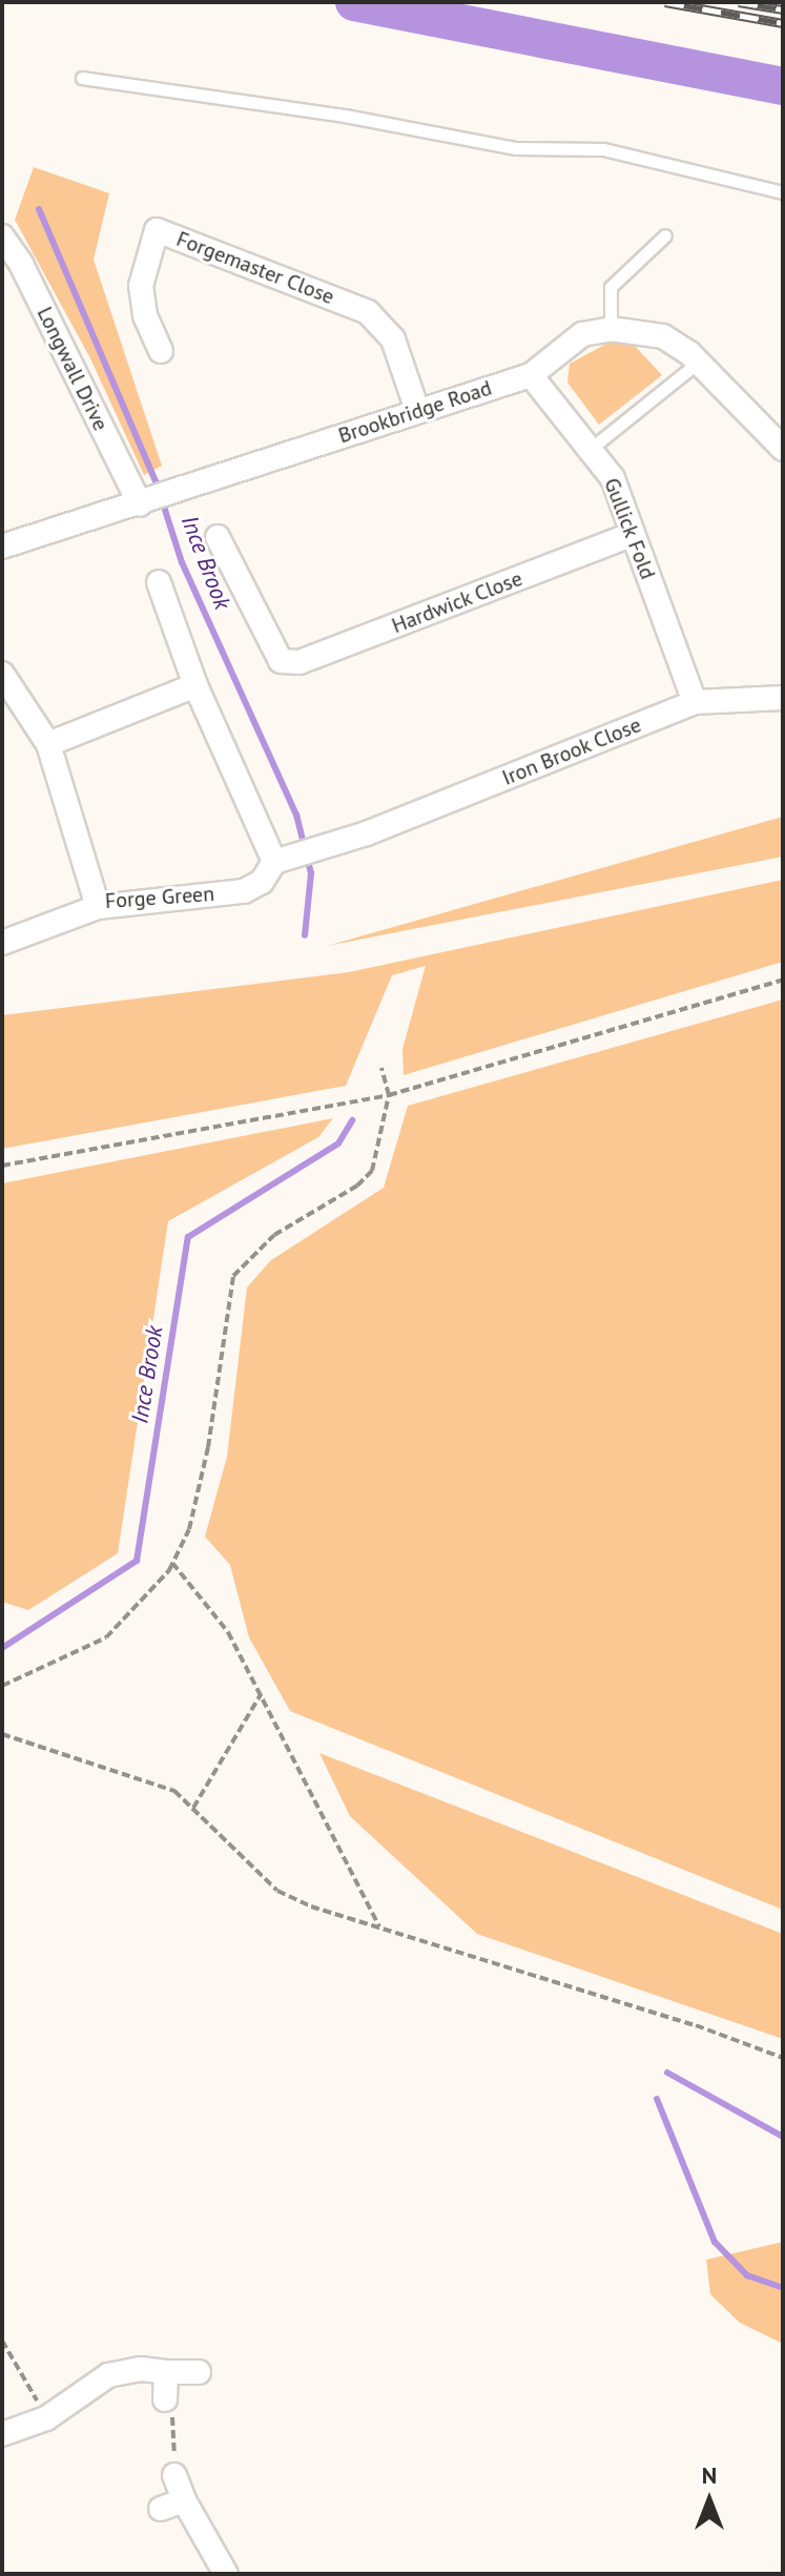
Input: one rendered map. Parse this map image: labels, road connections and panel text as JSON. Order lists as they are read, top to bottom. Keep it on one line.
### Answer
{"streets":{"street":["Forgemaster Close","Longwall Drive","Brookbridge Road","Gullick Fold","Hardwick Close","Iron Brook Close","Forge Green"]},"crossings":[["Forgemaster Close","Brookbridge Road"],["Longwall Drive","Brookbridge Road"],["Brookbridge Road","Gullick Fold"],["Gullick Fold","Hardwick Close"],["Gullick Fold","Iron Brook Close"],["Iron Brook Close","Forge Green"]],"water":["Ince Brook"],"north":"top"}
